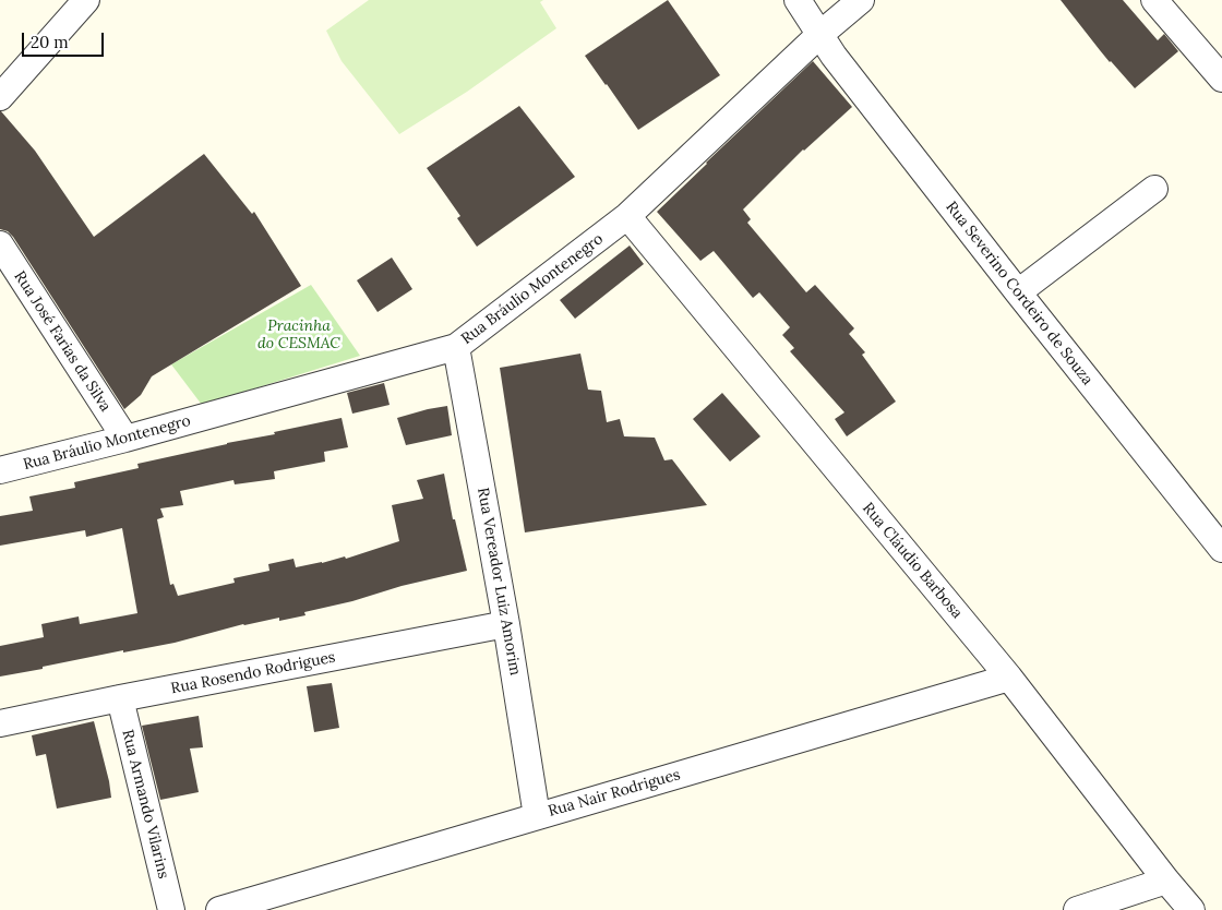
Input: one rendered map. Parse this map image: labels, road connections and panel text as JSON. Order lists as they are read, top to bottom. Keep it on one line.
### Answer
{"streets":{"street":["Rua Bráulio Montenegro","Rua Severino Cordeiro de Souza","Rua José Farias da Silva","Rua Cláudio Barbosa","Rua Vereador Luiz Amorim","Rua Rosendo Rodrigues","Rua Nair Rodrigues","Rua Armando Vilarins"]},"crossings":[["Rua Bráulio Montenegro","Rua Severino Cordeiro de Souza"],["Rua Bráulio Montenegro","Rua José Farias da Silva"],["Rua Bráulio Montenegro","Rua Cláudio Barbosa"],["Rua Bráulio Montenegro","Rua Vereador Luiz Amorim"],["Rua Cláudio Barbosa","Rua Nair Rodrigues"],["Rua Vereador Luiz Amorim","Rua Rosendo Rodrigues"],["Rua Vereador Luiz Amorim","Rua Nair Rodrigues"],["Rua Rosendo Rodrigues","Rua Armando Vilarins"]],"parks":["Pracinha do CESMAC"],"scale_bar":"20 m"}
